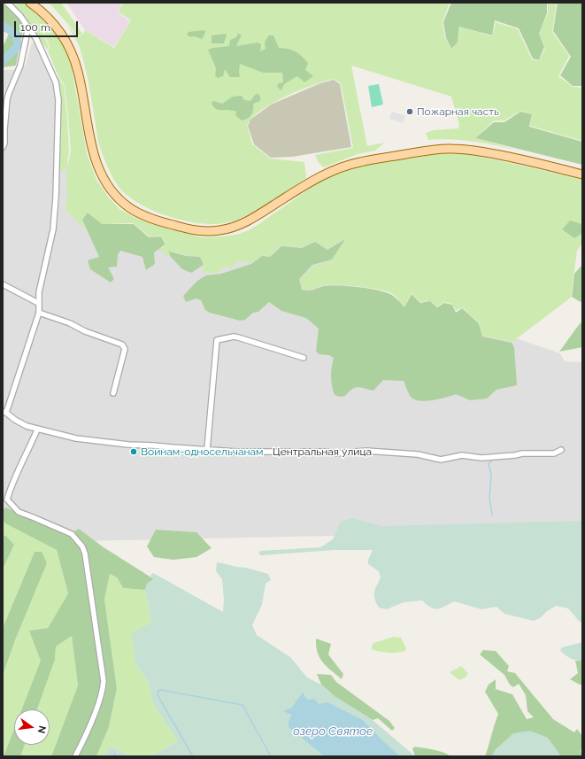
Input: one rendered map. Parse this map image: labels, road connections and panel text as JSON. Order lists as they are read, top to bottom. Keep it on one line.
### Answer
{"streets":{"street":["Центральная улица"]},"water":["озеро Святое"],"places":["Пожарная часть","Воинам-односельчанам"],"scale_bar":"100 m","north":"right"}
